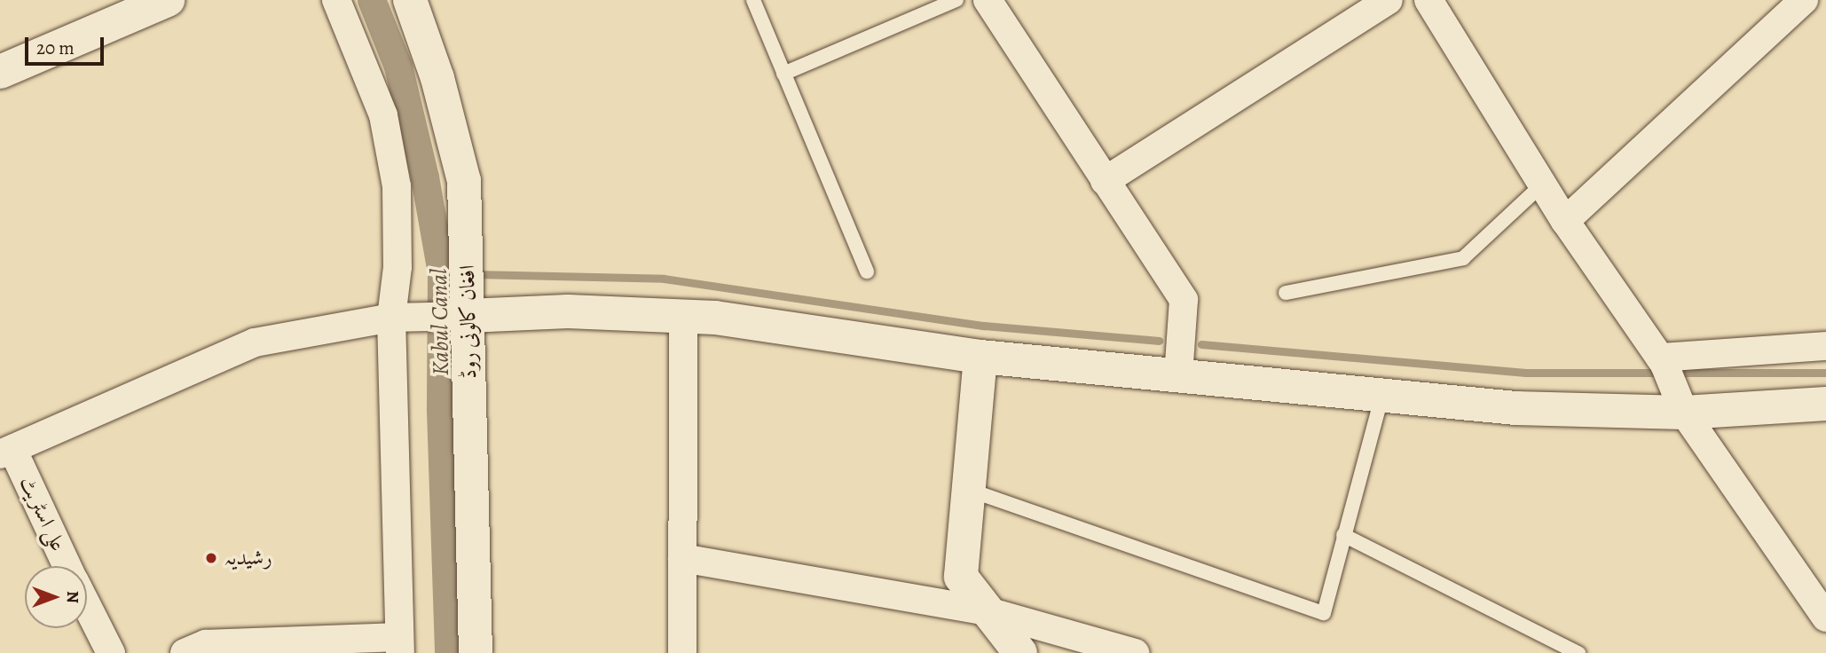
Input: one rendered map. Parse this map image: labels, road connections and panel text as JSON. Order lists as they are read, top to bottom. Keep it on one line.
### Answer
{"streets":{"street":["افغان کالونی روڈ","علی اسٹریٹ"]},"water":["Kabul Canal"],"places":["رشیدیہ"],"scale_bar":"20 m","north":"right"}
